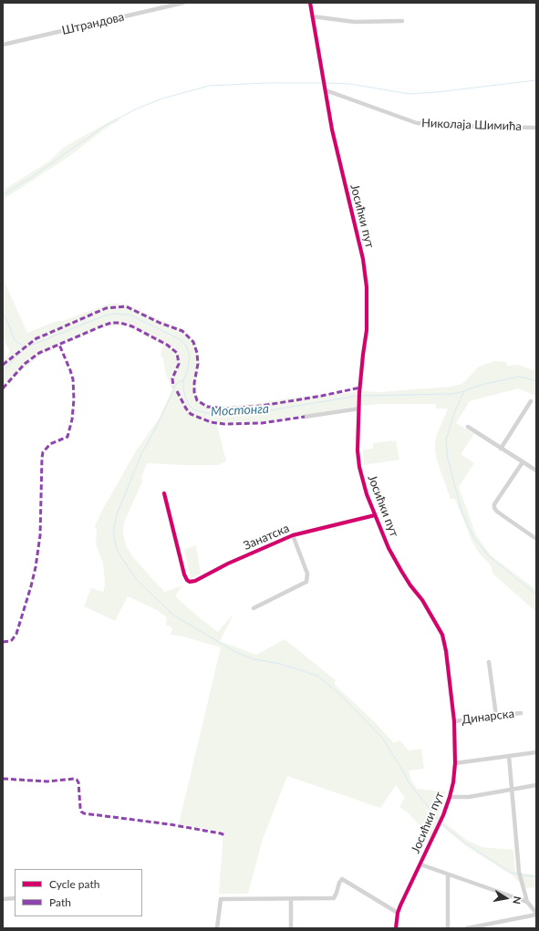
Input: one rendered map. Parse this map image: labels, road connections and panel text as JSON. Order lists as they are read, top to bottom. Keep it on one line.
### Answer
{"streets":{"street":["Штрандова","Николаја Шимића","Јосићки пут","Занатска","Динарска"]},"crossings":[["Николаја Шимића","Јосићки пут"],["Јосићки пут","Занатска"],["Јосићки пут","Динарска"]],"water":["Мостонга"],"legend":["Cycle path","Path"],"north":"right"}
